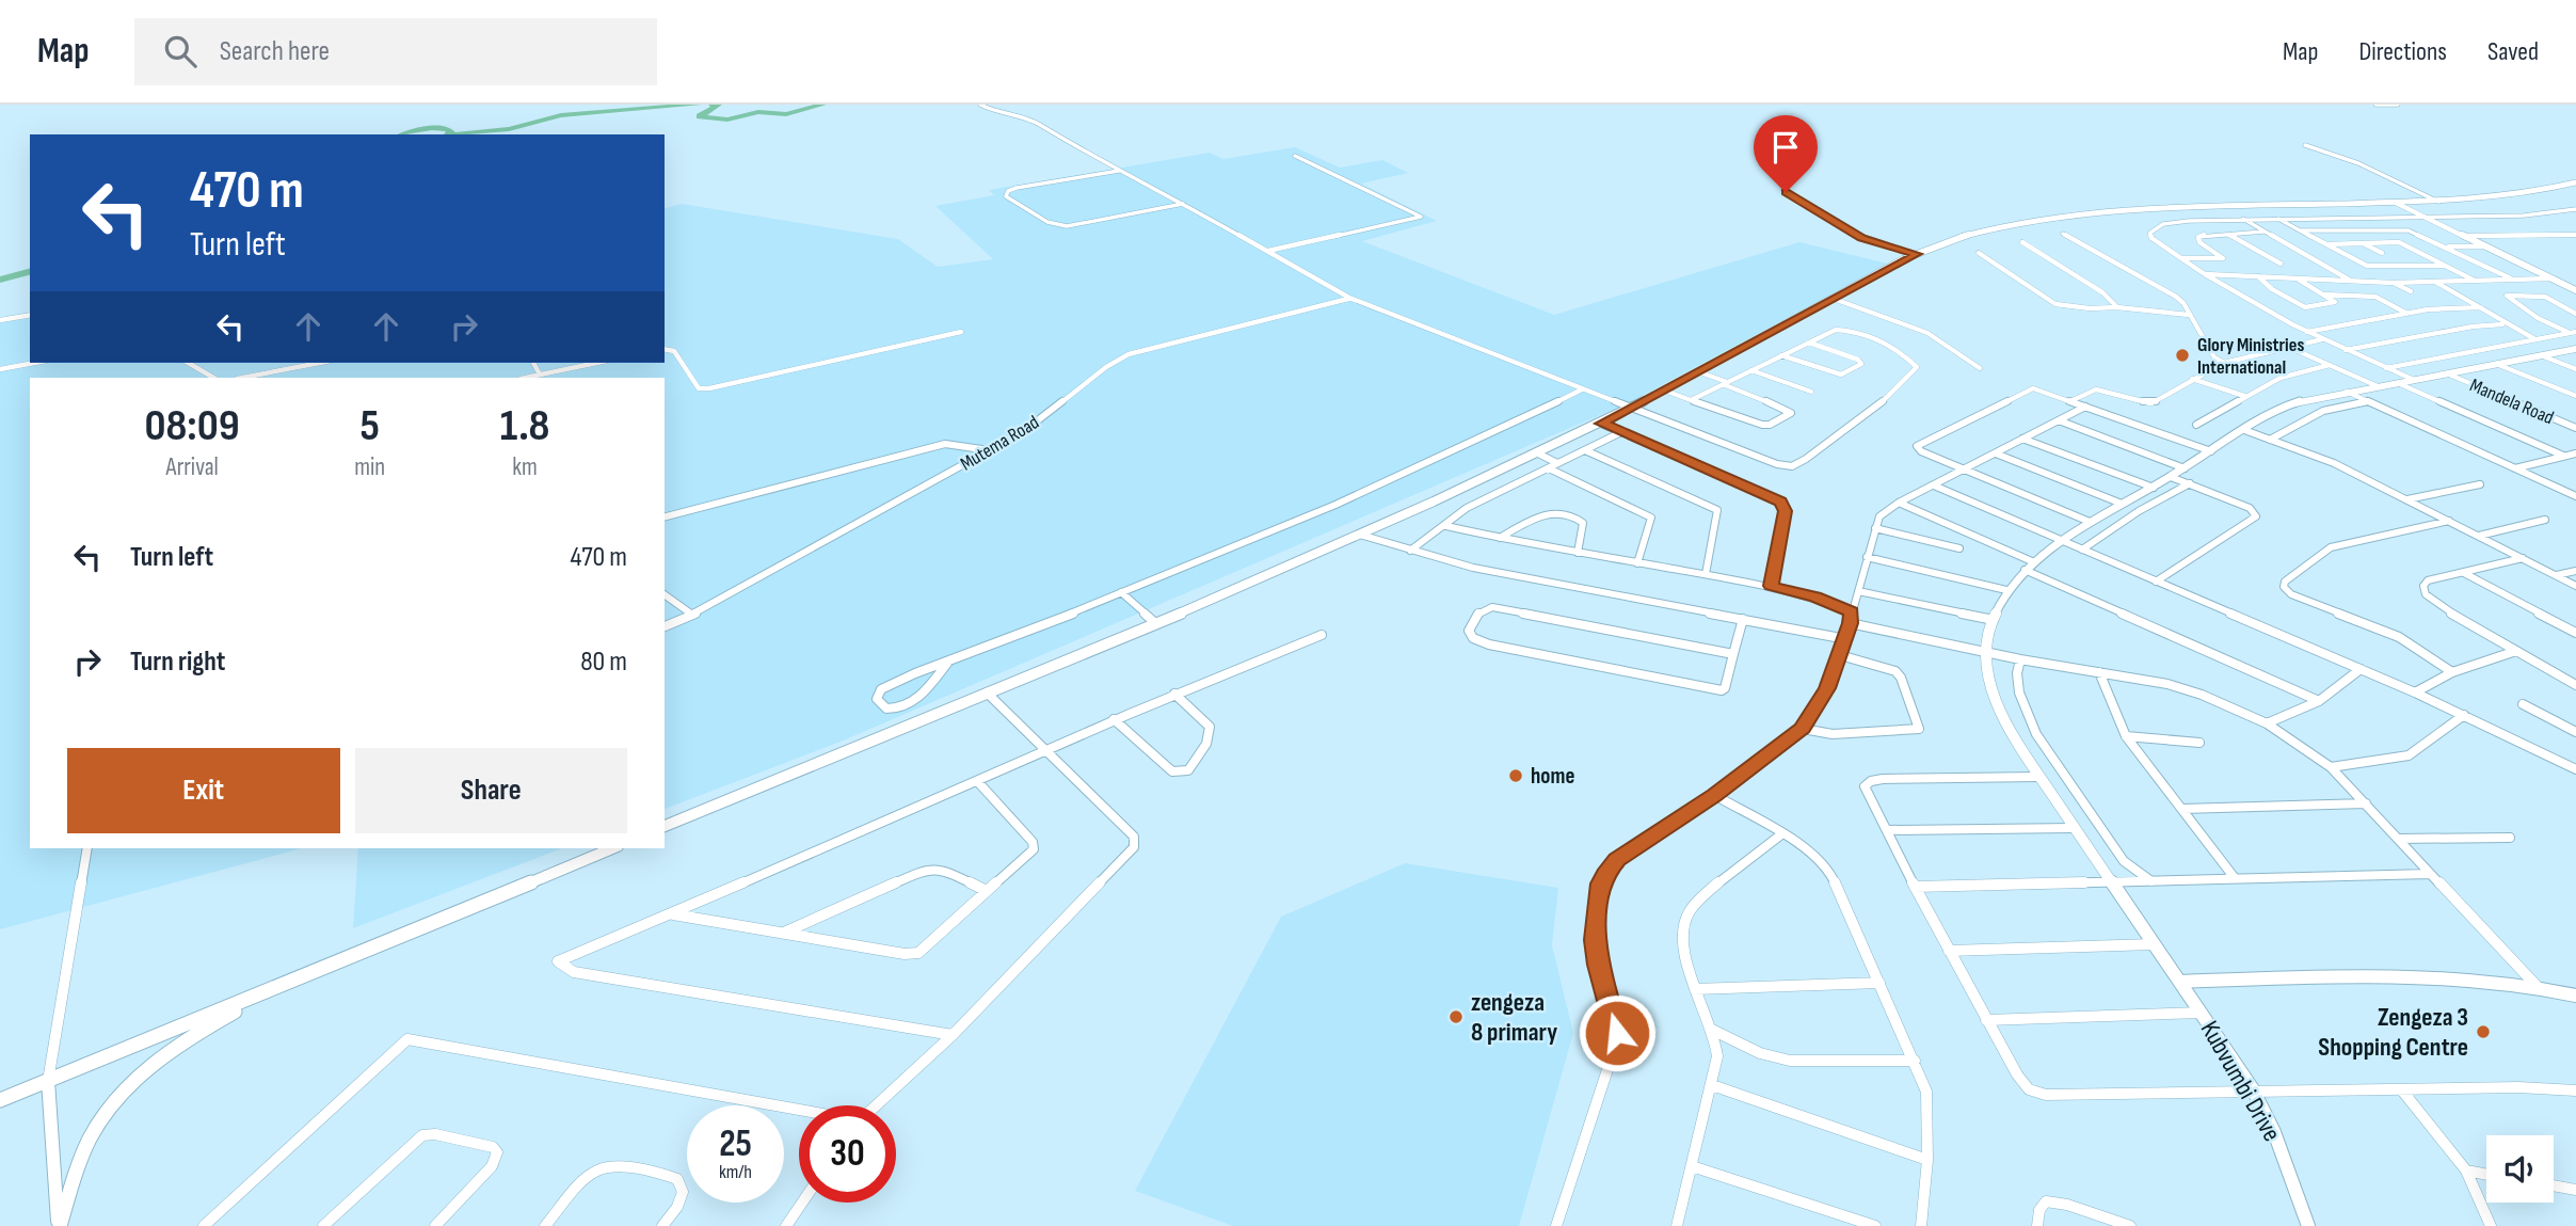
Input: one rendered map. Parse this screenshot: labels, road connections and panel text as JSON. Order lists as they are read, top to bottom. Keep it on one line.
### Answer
{"streets":{"street":["Mandela Road","Mutema Road","Kubvumbi Drive"]},"places":["Glory Ministries International","home","zengeza 8 primary","Zengeza 3 Shopping Centre"],"page":{"header":"Map","search":"Search here","nav":["Map","Directions","Saved"],"turn":["470 m","Turn left"],"eta":["08:09","Arrival","5","min","1.8","km"],"list":[{"name":"Turn left","value":"470 m"},{"name":"Turn right","value":"80 m"}],"buttons":["Exit","Share"],"speed":"25 km/h","limit":"30"}}
